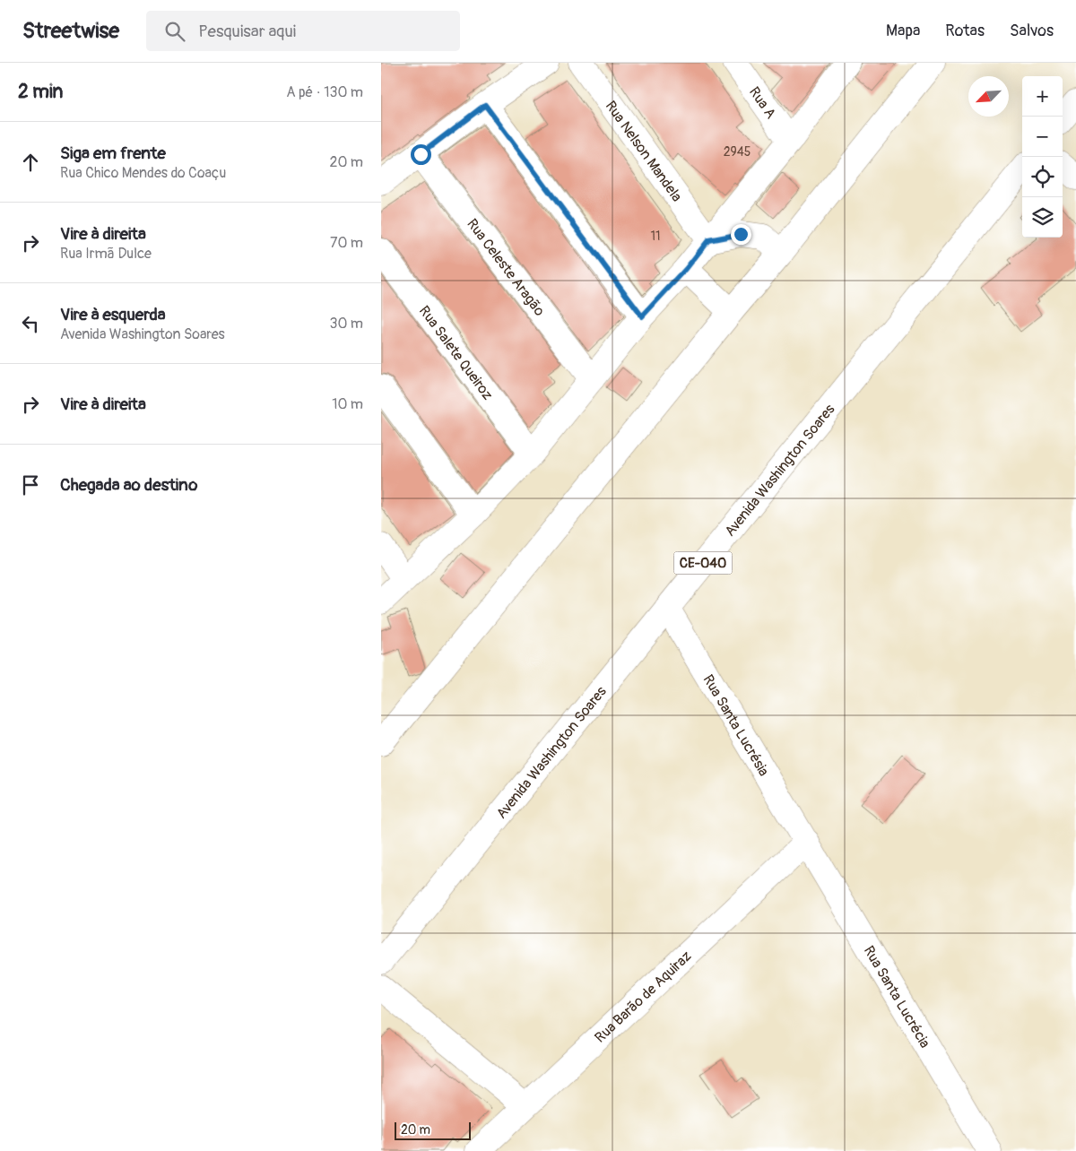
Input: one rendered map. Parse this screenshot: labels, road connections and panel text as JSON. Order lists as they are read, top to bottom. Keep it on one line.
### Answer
{"streets":{"main road":["Rua A","Rua Nelson Mandela","Rua Celeste Aragão","Rua Salete Queiroz","Avenida Washington Soares","CE-040","Rua Santa Lucrésia","Rua Barão de Aquiraz","Rua Santa Lucrécia"]},"crossings":[["Avenida Washington Soares","Rua Santa Lucrésia"],["Rua Santa Lucrésia","Rua Barão de Aquiraz"],["Rua Santa Lucrésia","Rua Santa Lucrécia"],["Rua Barão de Aquiraz","Rua Santa Lucrécia"]],"house_numbers":["2945","11"],"scale_bar":"20 m","north":"bottom left","page":{"header":"Streetwise","search":"Pesquisar aqui","nav":["Mapa","Rotas","Salvos"],"heading":["2 min","A pé · 130 m"],"map_buttons":["+","−"],"list":[["Siga em frente","Rua Chico Mendes do Coaçu","20 m"],["Vire à direita","Rua Irmã Dulce","70 m"],["Vire à esquerda","Avenida Washington Soares","30 m"],["Vire à direita","10 m"],"Chegada ao destino"],"scale":"20 m"}}
